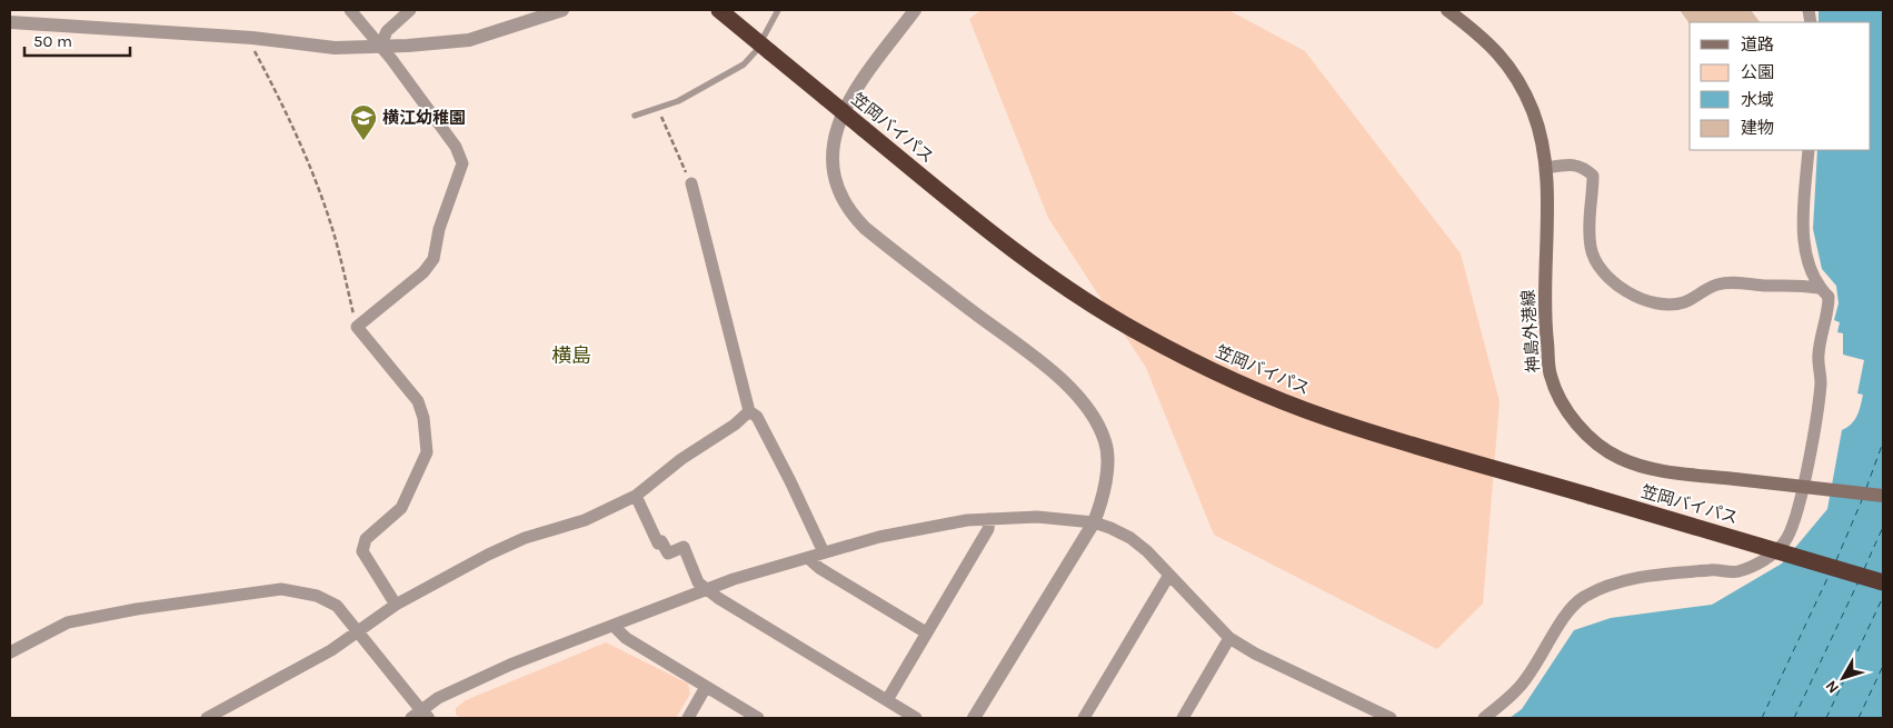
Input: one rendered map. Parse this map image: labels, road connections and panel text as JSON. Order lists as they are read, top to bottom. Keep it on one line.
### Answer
{"streets":{"highway":["笠岡バイパス"],"main road":["神島外港線"]},"districts":["横島"],"places":{"school or university":["横江幼稚園"]},"legend":["道路","公園","水域","建物"],"scale_bar":"50 m","north":"bottom left"}
